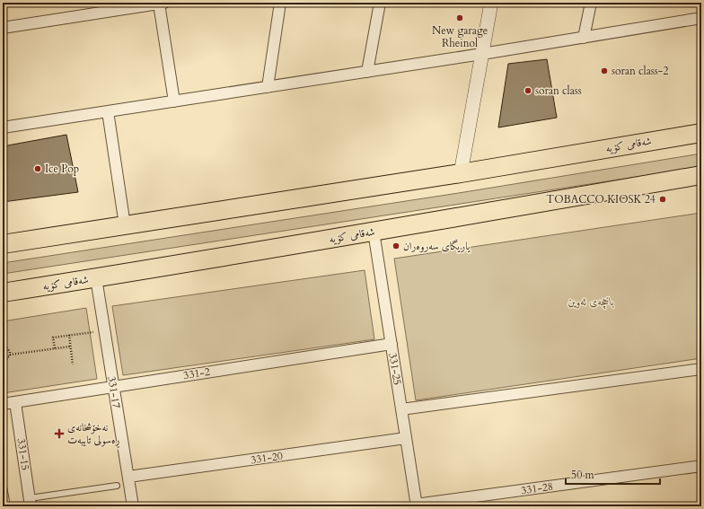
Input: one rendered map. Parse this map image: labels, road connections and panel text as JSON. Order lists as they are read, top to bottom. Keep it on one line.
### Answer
{"streets":{"highway":["شەقامی کۆیە"],"street":["331-25","331-2","331-17","331-15","331-20","331-28"]},"crossings":[["شەقامی کۆیە","331-25"],["شەقامی کۆیە","331-17"],["331-25","331-2"],["331-25","331-20"],["331-25","331-28"],["331-2","331-17"],["331-2","331-15"],["331-17","331-20"]],"parks":["باخچەی ئەوین"],"places":{"other":["New garage Rheinol","soran class-2","soran class","Ice Pop","TOBACCO KIOSK 24","یاریگای سەروەران"],"health":["نەخۆشخانەی ڕەسولی تایبەت"]},"scale_bar":"50 m"}
